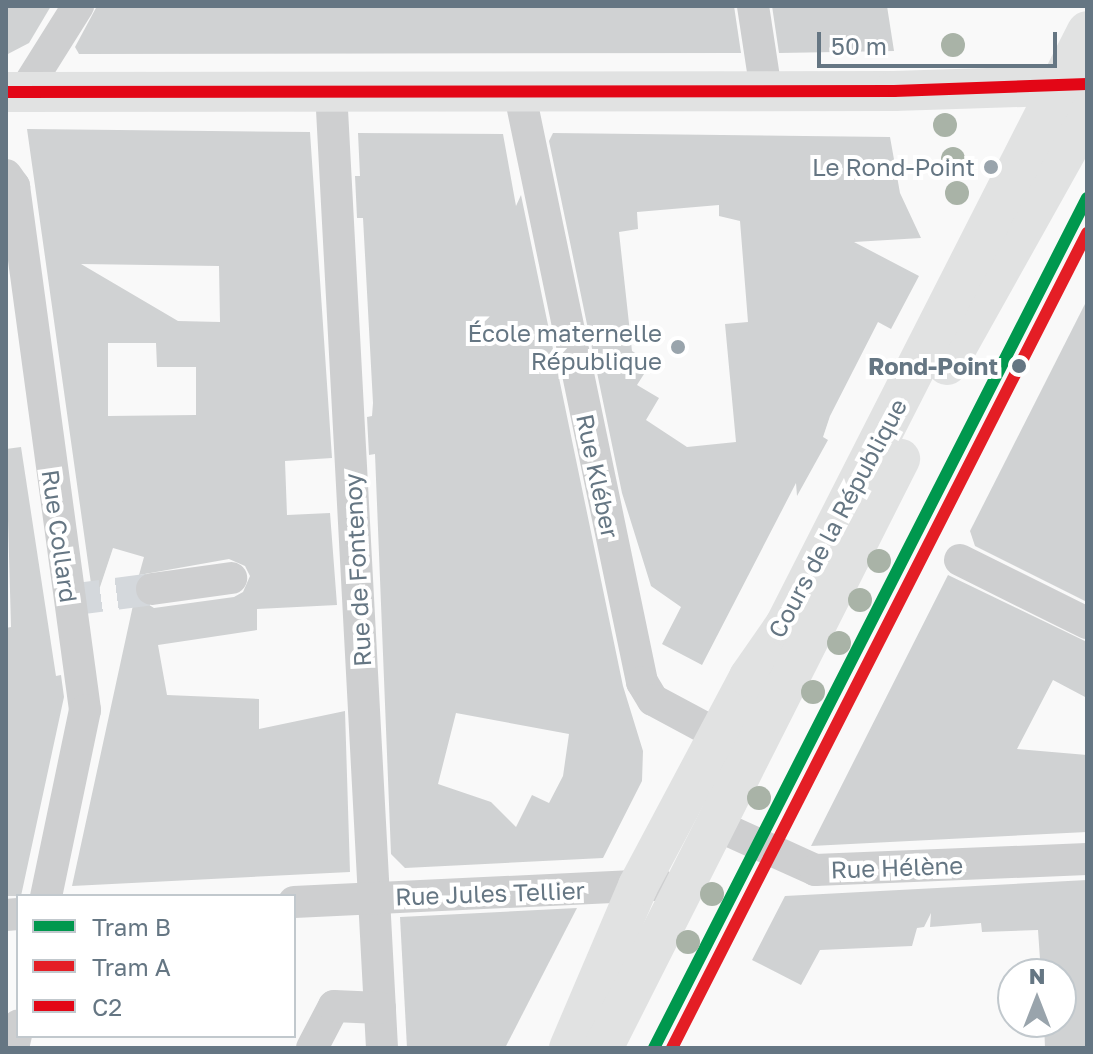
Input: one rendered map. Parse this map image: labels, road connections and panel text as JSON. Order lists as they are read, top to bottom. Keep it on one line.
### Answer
{"streets":{"main road":["Cours de la République"],"street":["Rue Kléber","Rue Collard","Rue de Fontenoy","Rue Hélène","Rue Jules Tellier"]},"crossings":[["Rue Kléber","Cours de la République"],["Cours de la République","Rue Hélène"],["Cours de la République","Rue Jules Tellier"],["Rue de Fontenoy","Rue Jules Tellier"]],"places":["Le Rond-Point","École maternelle République","Rond-Point"],"lines":["transit line C2","tram line B","tram line A"],"legend":["Tram B","Tram A","C2"],"scale_bar":"50 m","north":"top"}
